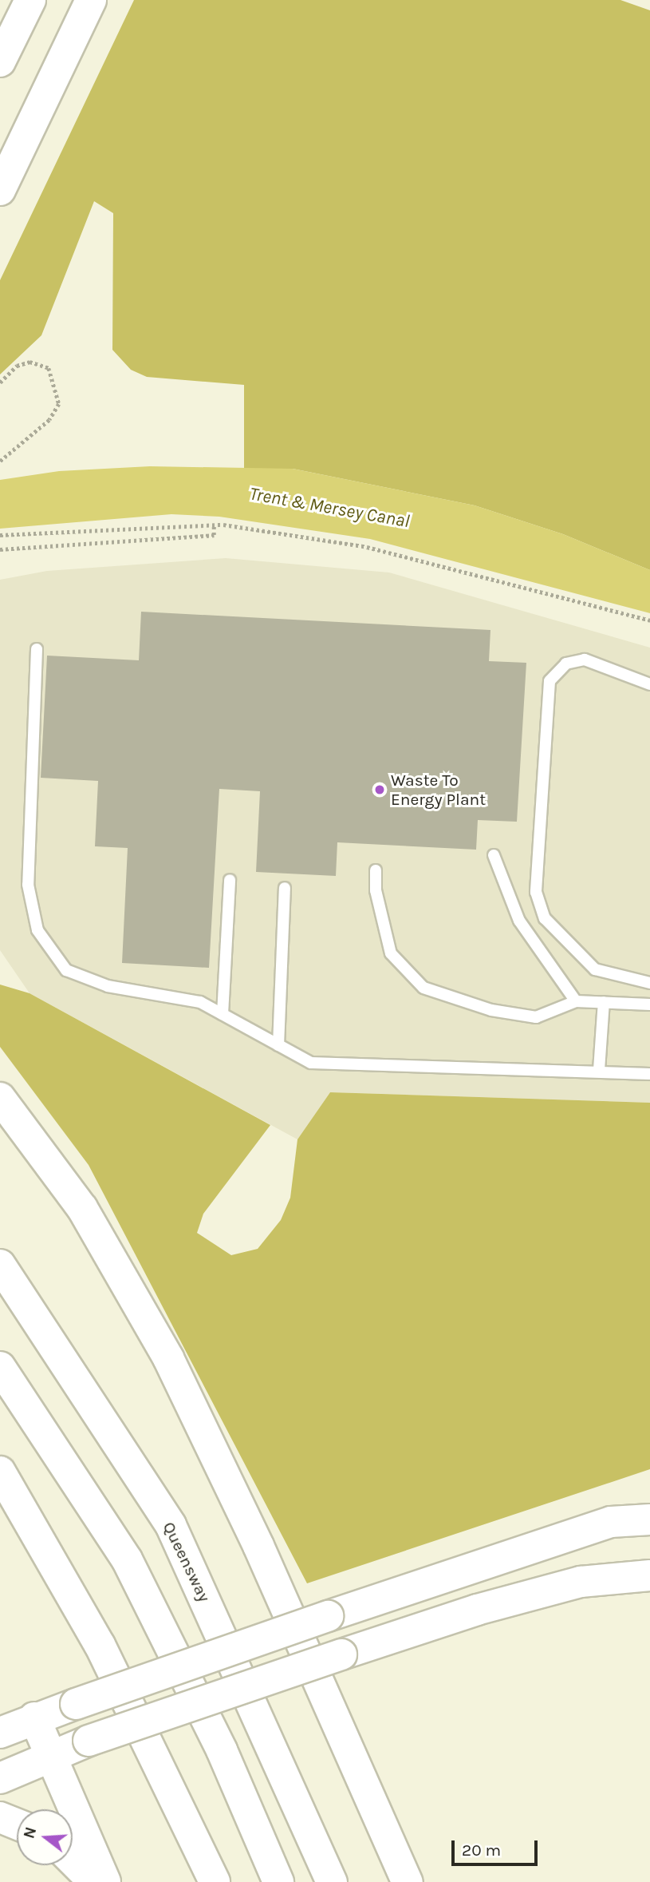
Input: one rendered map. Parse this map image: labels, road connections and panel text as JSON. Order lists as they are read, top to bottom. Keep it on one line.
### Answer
{"streets":{"main road":["Queensway"]},"water":["Trent & Mersey Canal"],"places":["Waste To Energy Plant"],"scale_bar":"20 m","north":"left"}
